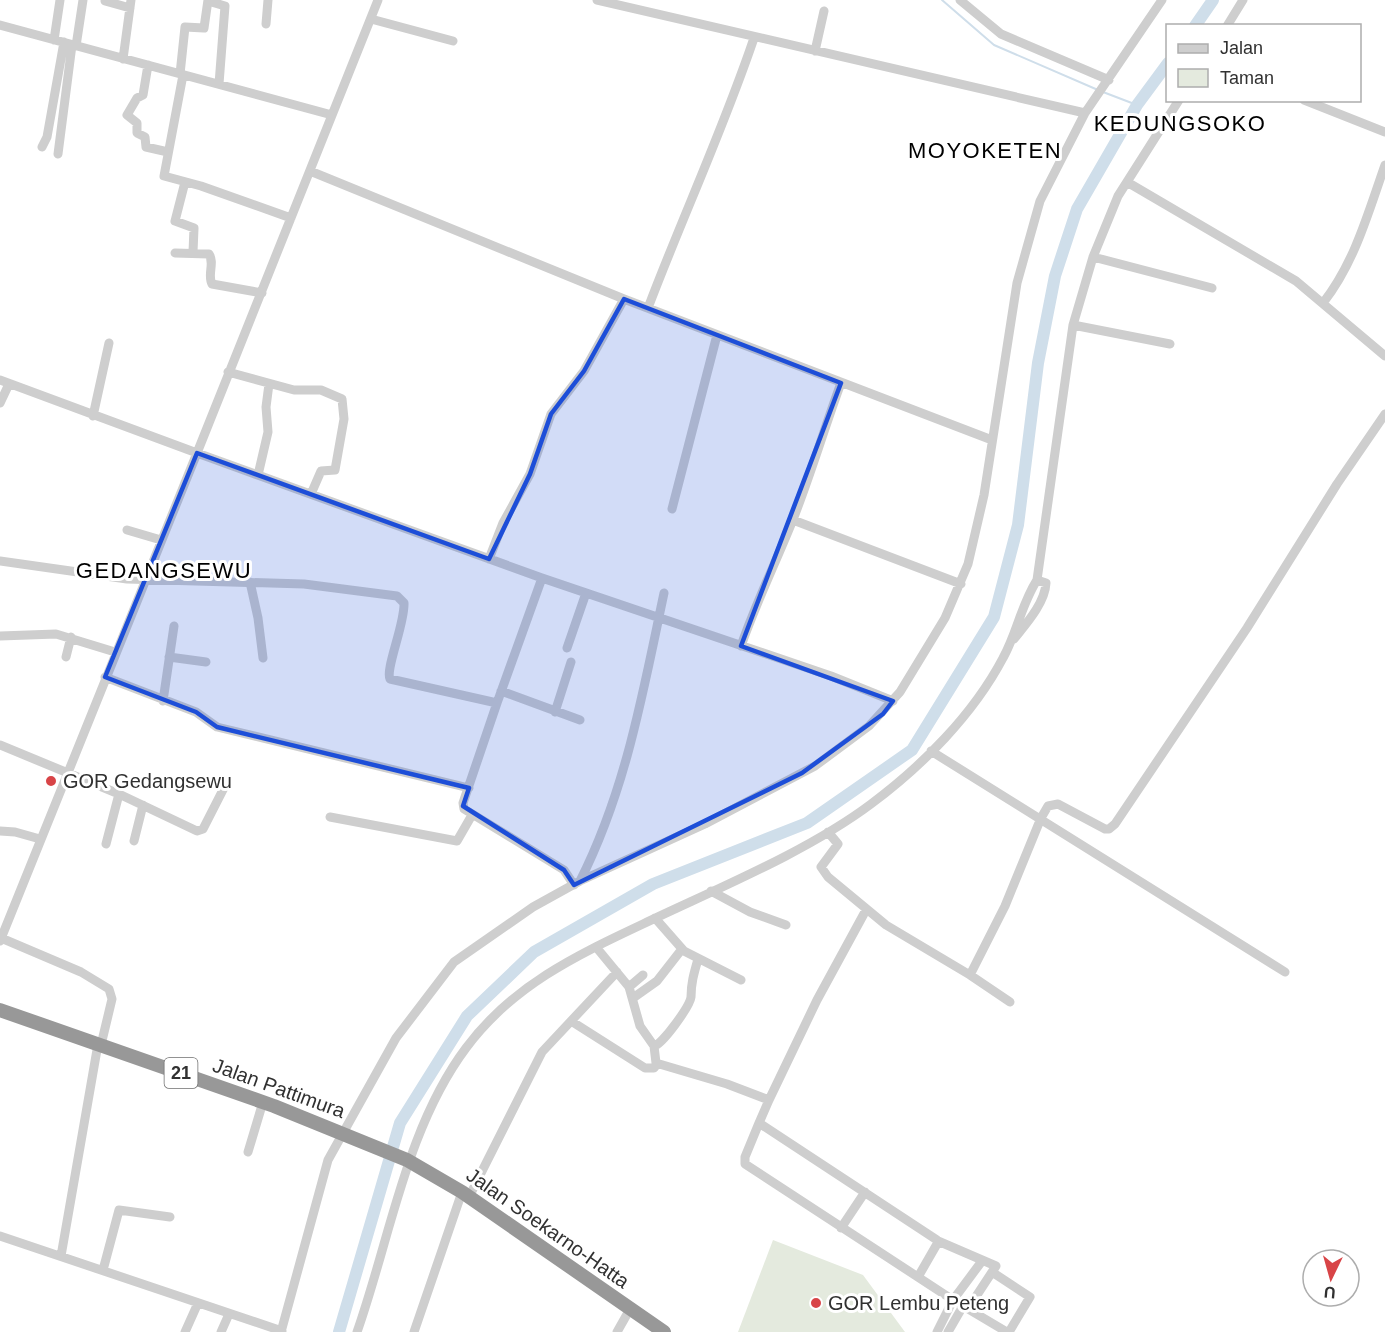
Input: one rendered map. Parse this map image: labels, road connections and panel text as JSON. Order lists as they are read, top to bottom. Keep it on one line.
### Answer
{"streets":{"highway":["21","Jalan Pattimura","Jalan Soekarno-Hatta"]},"crossings":[["Jalan Pattimura","Jalan Soekarno-Hatta"]],"districts":["KEDUNGSOKO","MOYOKETEN","GEDANGSEWU"],"places":["GOR Gedangsewu","GOR Lembu Peteng"],"legend":["Jalan","Taman"],"north":"bottom"}
